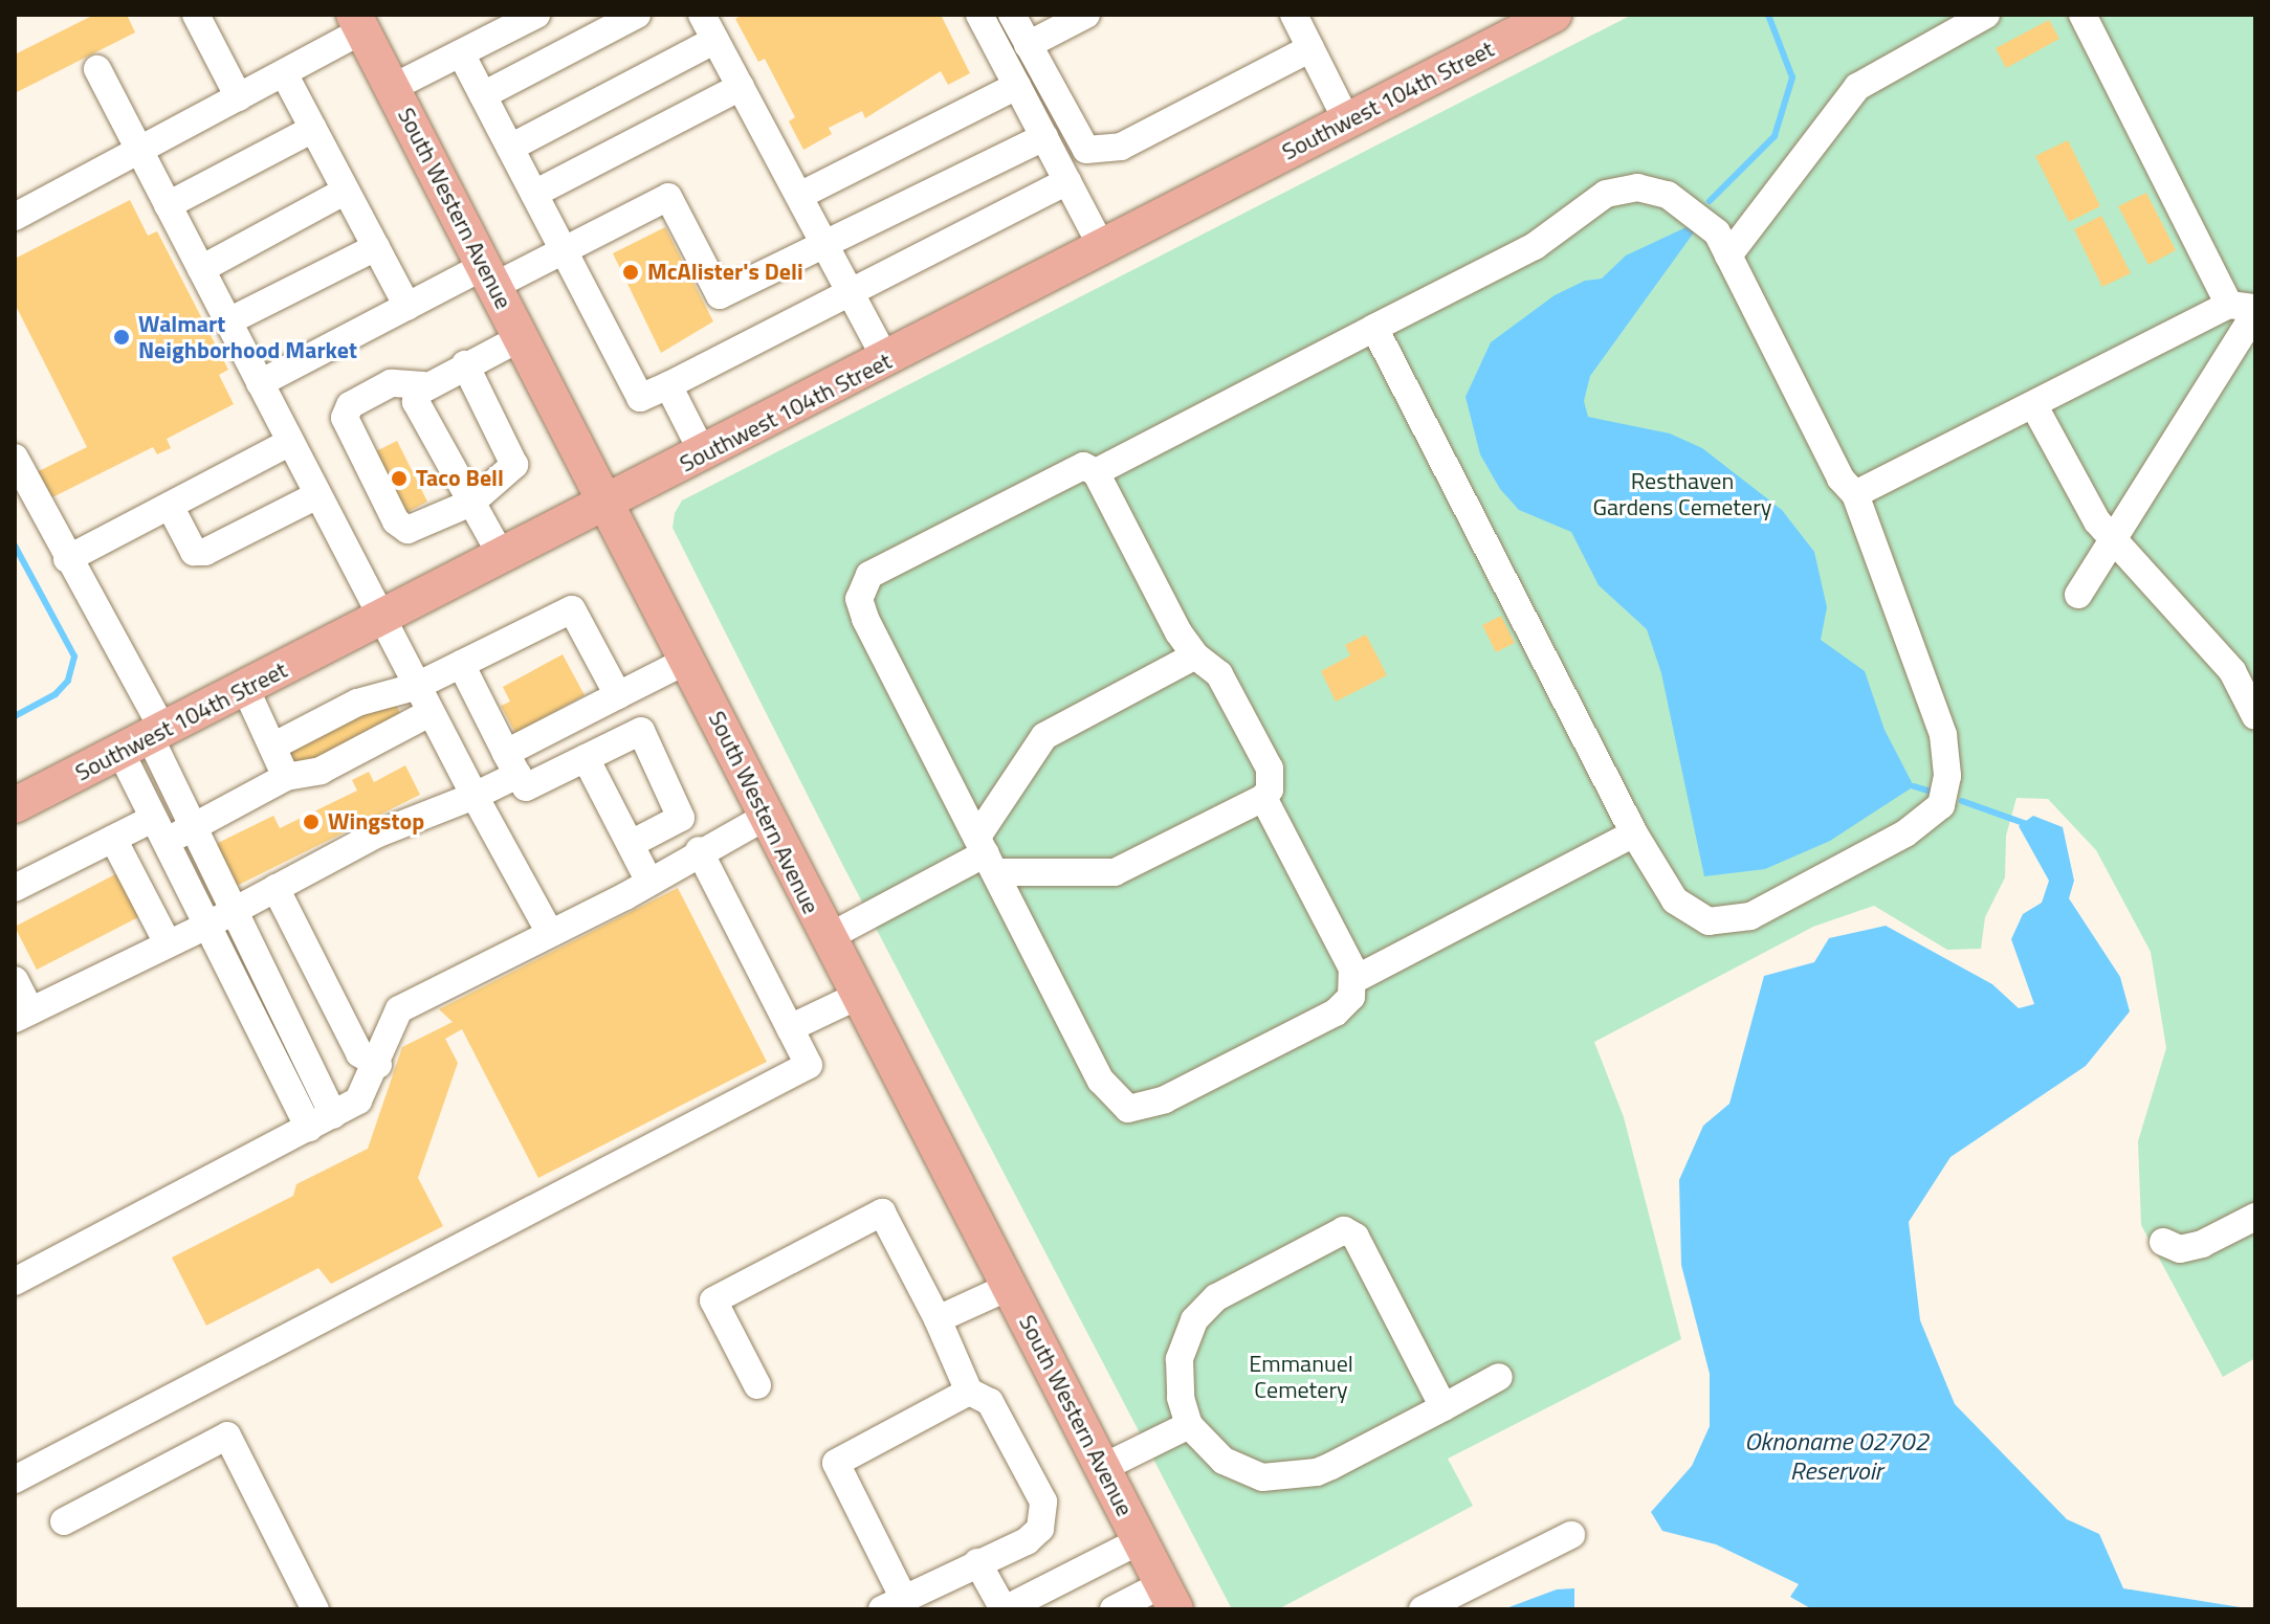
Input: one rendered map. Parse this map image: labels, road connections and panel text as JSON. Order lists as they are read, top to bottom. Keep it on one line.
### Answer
{"streets":{"main road":["Southwest 104th Street","South Western Avenue"]},"crossings":[["Southwest 104th Street","South Western Avenue"]],"water":["Oknoname 02702 Reservoir"],"parks":["Resthaven Gardens Cemetery","Emmanuel Cemetery"],"places":["McAlister's Deli","Walmart Neighborhood Market","Taco Bell","Wingstop"]}
